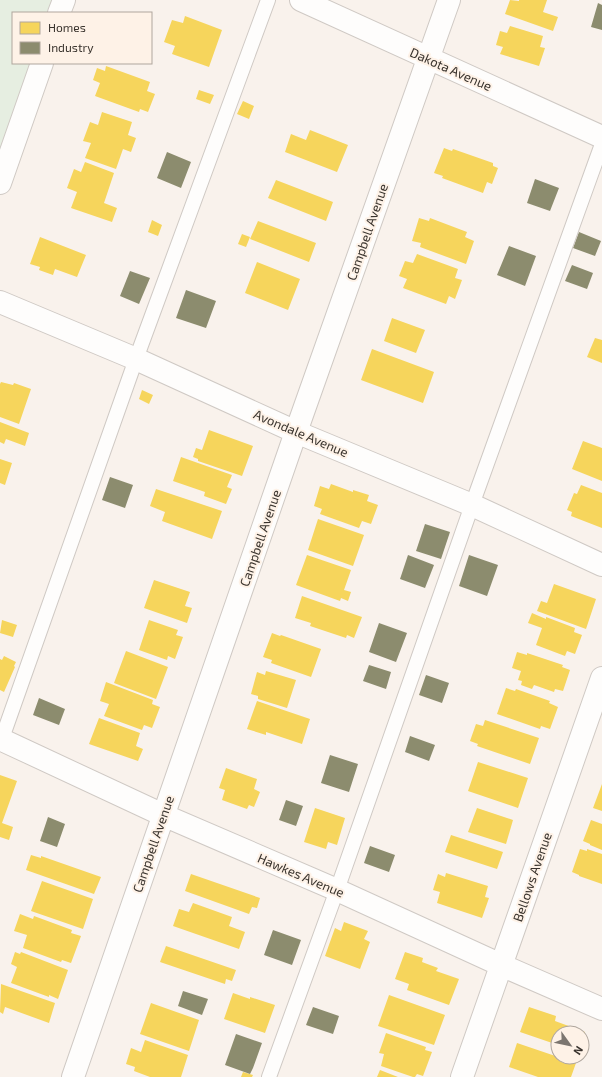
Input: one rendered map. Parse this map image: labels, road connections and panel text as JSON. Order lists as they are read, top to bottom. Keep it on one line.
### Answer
{"streets":{"street":["Dakota Avenue","Campbell Avenue","Avondale Avenue","Hawkes Avenue","Bellows Avenue"]},"crossings":[["Dakota Avenue","Campbell Avenue"],["Campbell Avenue","Avondale Avenue"],["Campbell Avenue","Hawkes Avenue"],["Hawkes Avenue","Bellows Avenue"]],"legend":["Homes","Industry"],"north":"bottom right"}
